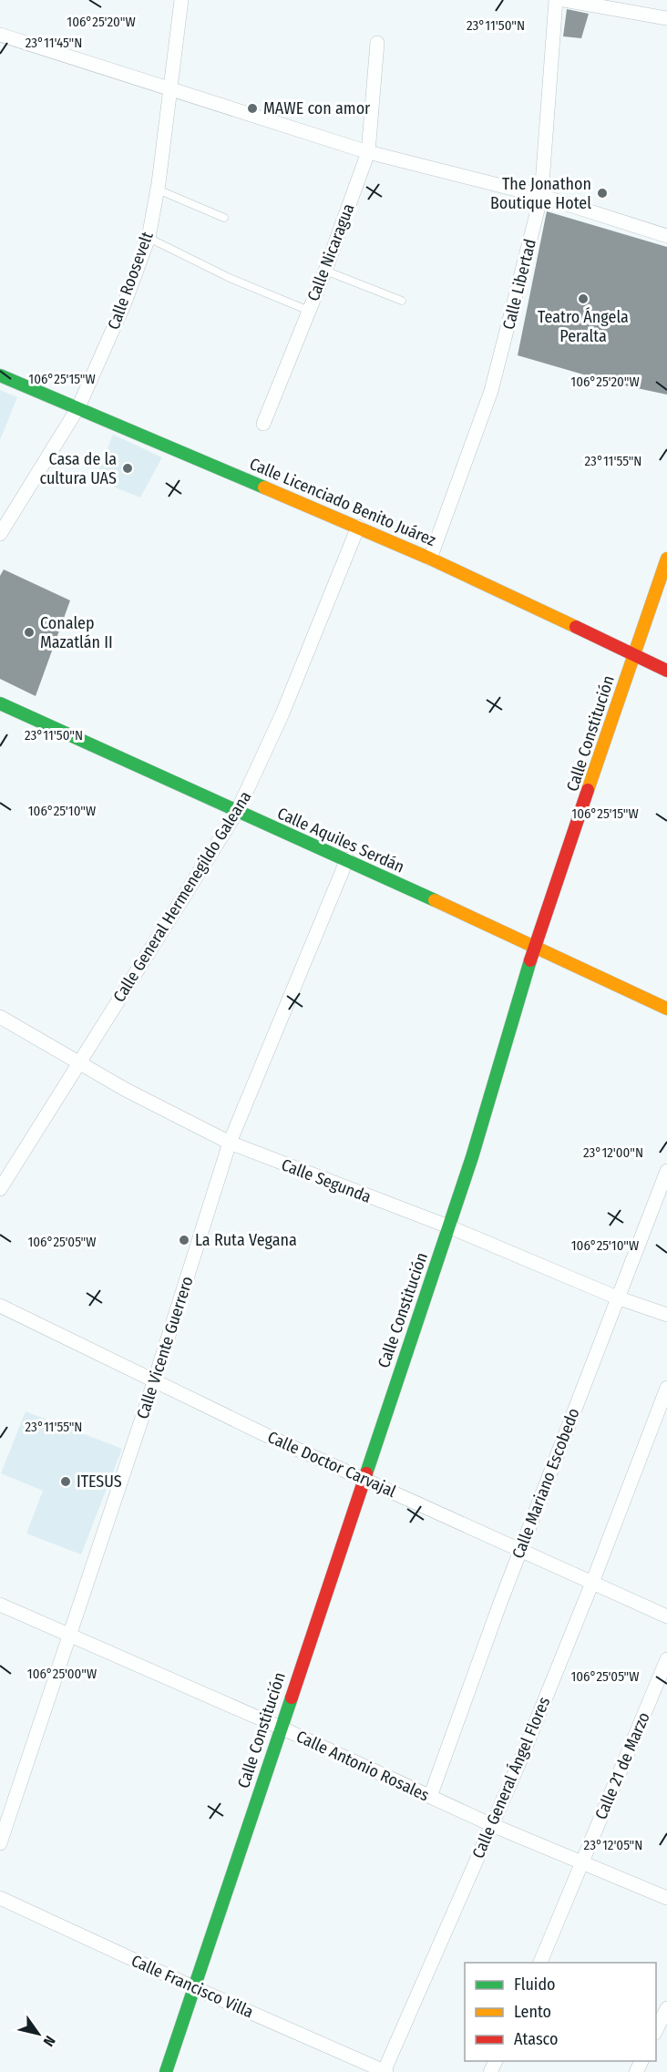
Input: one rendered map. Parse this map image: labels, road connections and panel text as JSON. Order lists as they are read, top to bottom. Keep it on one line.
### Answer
{"streets":{"street":["Calle Nicaragua","Calle Roosevelt","Calle Libertad","Calle Licenciado Benito Juárez","Calle Constitución","Calle Aquiles Serdán","Calle General Hermenegildo Galeana","Calle Segunda","Calle Vicente Guerrero","Calle Doctor Carvajal","Calle Mariano Escobedo","Calle Antonio Rosales","Calle 21 de Marzo","Calle General Ángel Flores","Calle Francisco Villa"]},"crossings":[["Calle Roosevelt","Calle Licenciado Benito Juárez"],["Calle Libertad","Calle Licenciado Benito Juárez"],["Calle Licenciado Benito Juárez","Calle Constitución"],["Calle Licenciado Benito Juárez","Calle General Hermenegildo Galeana"],["Calle Constitución","Calle Aquiles Serdán"],["Calle Constitución","Calle Segunda"],["Calle Constitución","Calle Doctor Carvajal"],["Calle Constitución","Calle Antonio Rosales"],["Calle Constitución","Calle Francisco Villa"],["Calle Aquiles Serdán","Calle General Hermenegildo Galeana"],["Calle Aquiles Serdán","Calle Vicente Guerrero"],["Calle General Hermenegildo Galeana","Calle Segunda"],["Calle Segunda","Calle Vicente Guerrero"],["Calle Segunda","Calle Mariano Escobedo"],["Calle Vicente Guerrero","Calle Doctor Carvajal"],["Calle Vicente Guerrero","Calle Antonio Rosales"],["Calle Doctor Carvajal","Calle Mariano Escobedo"],["Calle Doctor Carvajal","Calle General Ángel Flores"],["Calle Mariano Escobedo","Calle Antonio Rosales"],["Calle Antonio Rosales","Calle 21 de Marzo"],["Calle Antonio Rosales","Calle General Ángel Flores"],["Calle General Ángel Flores","Calle Francisco Villa"]],"places":["MAWE con amor","The Jonathon Boutique Hotel","Teatro Ángela Peralta","Casa de la cultura UAS","Conalep Mazatlán II","La Ruta Vegana","ITESUS"],"legend":["Fluido","Lento","Atasco"],"north":"bottom right","coordinates":["106°25'20\"W","23°11'50\"N","23°11'45\"N","106°25'15\"W","23°11'55\"N","106°25'10\"W","23°12'00\"N","106°25'05\"W","106°25'00\"W","23°12'05\"N"]}
